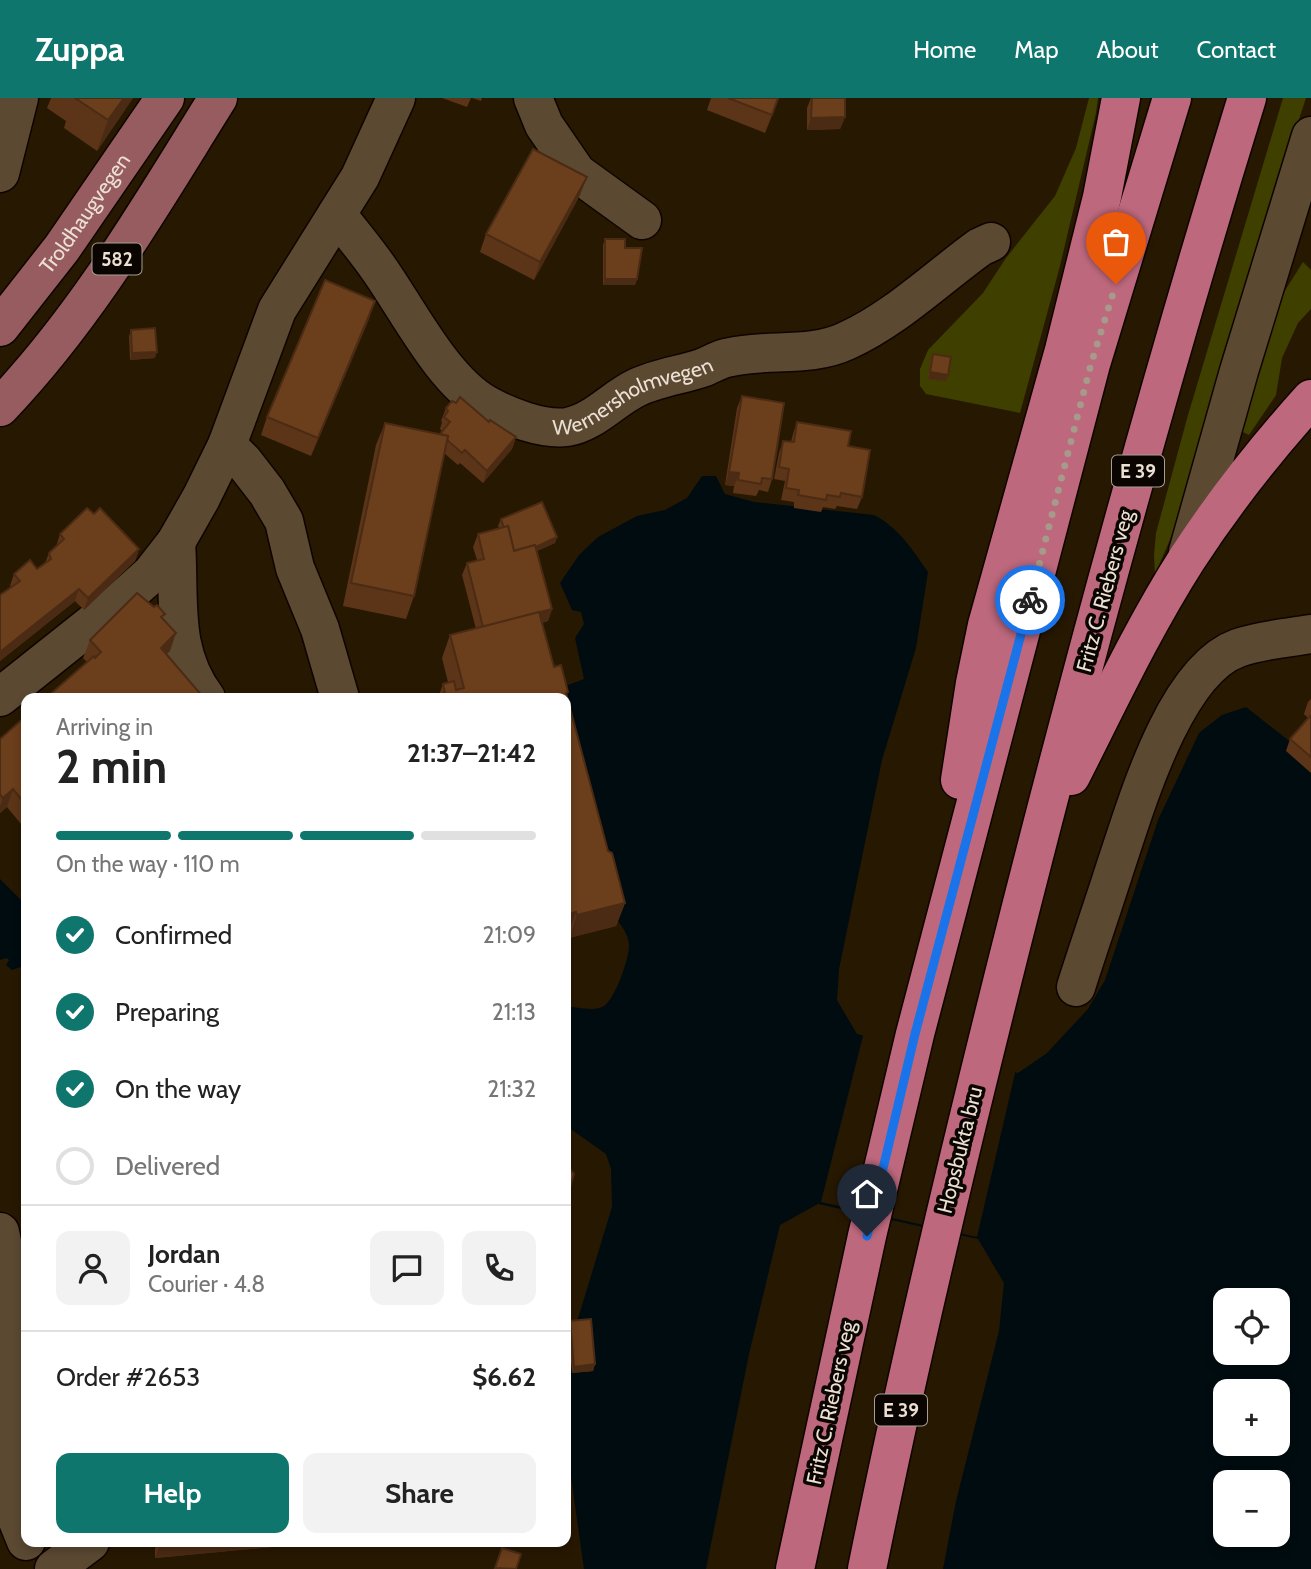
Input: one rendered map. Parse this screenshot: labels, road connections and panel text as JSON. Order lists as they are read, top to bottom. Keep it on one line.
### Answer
{"streets":{"highway":["E 39","Fritz C. Riebers veg","Hopsbukta bru"],"main road":["Troldhaugvegen","582"],"street":["Wernersholmvegen"]},"crossings":[["E 39","Fritz C. Riebers veg"],["Fritz C. Riebers veg","Hopsbukta bru"]],"page":{"header":"Zuppa","nav":["Home","Map","About","Contact"],"heading":["2 min","Arriving in","21:37–21:42"],"panel":["Jordan","Courier · 4.8","Order #2653","$6.62"],"bar":"On the way · 110 m","list":[["Confirmed","21:09"],["Preparing","21:13"],["On the way","21:32"],"Delivered"],"map_buttons":["+","−"],"buttons":["Help","Share"]}}
